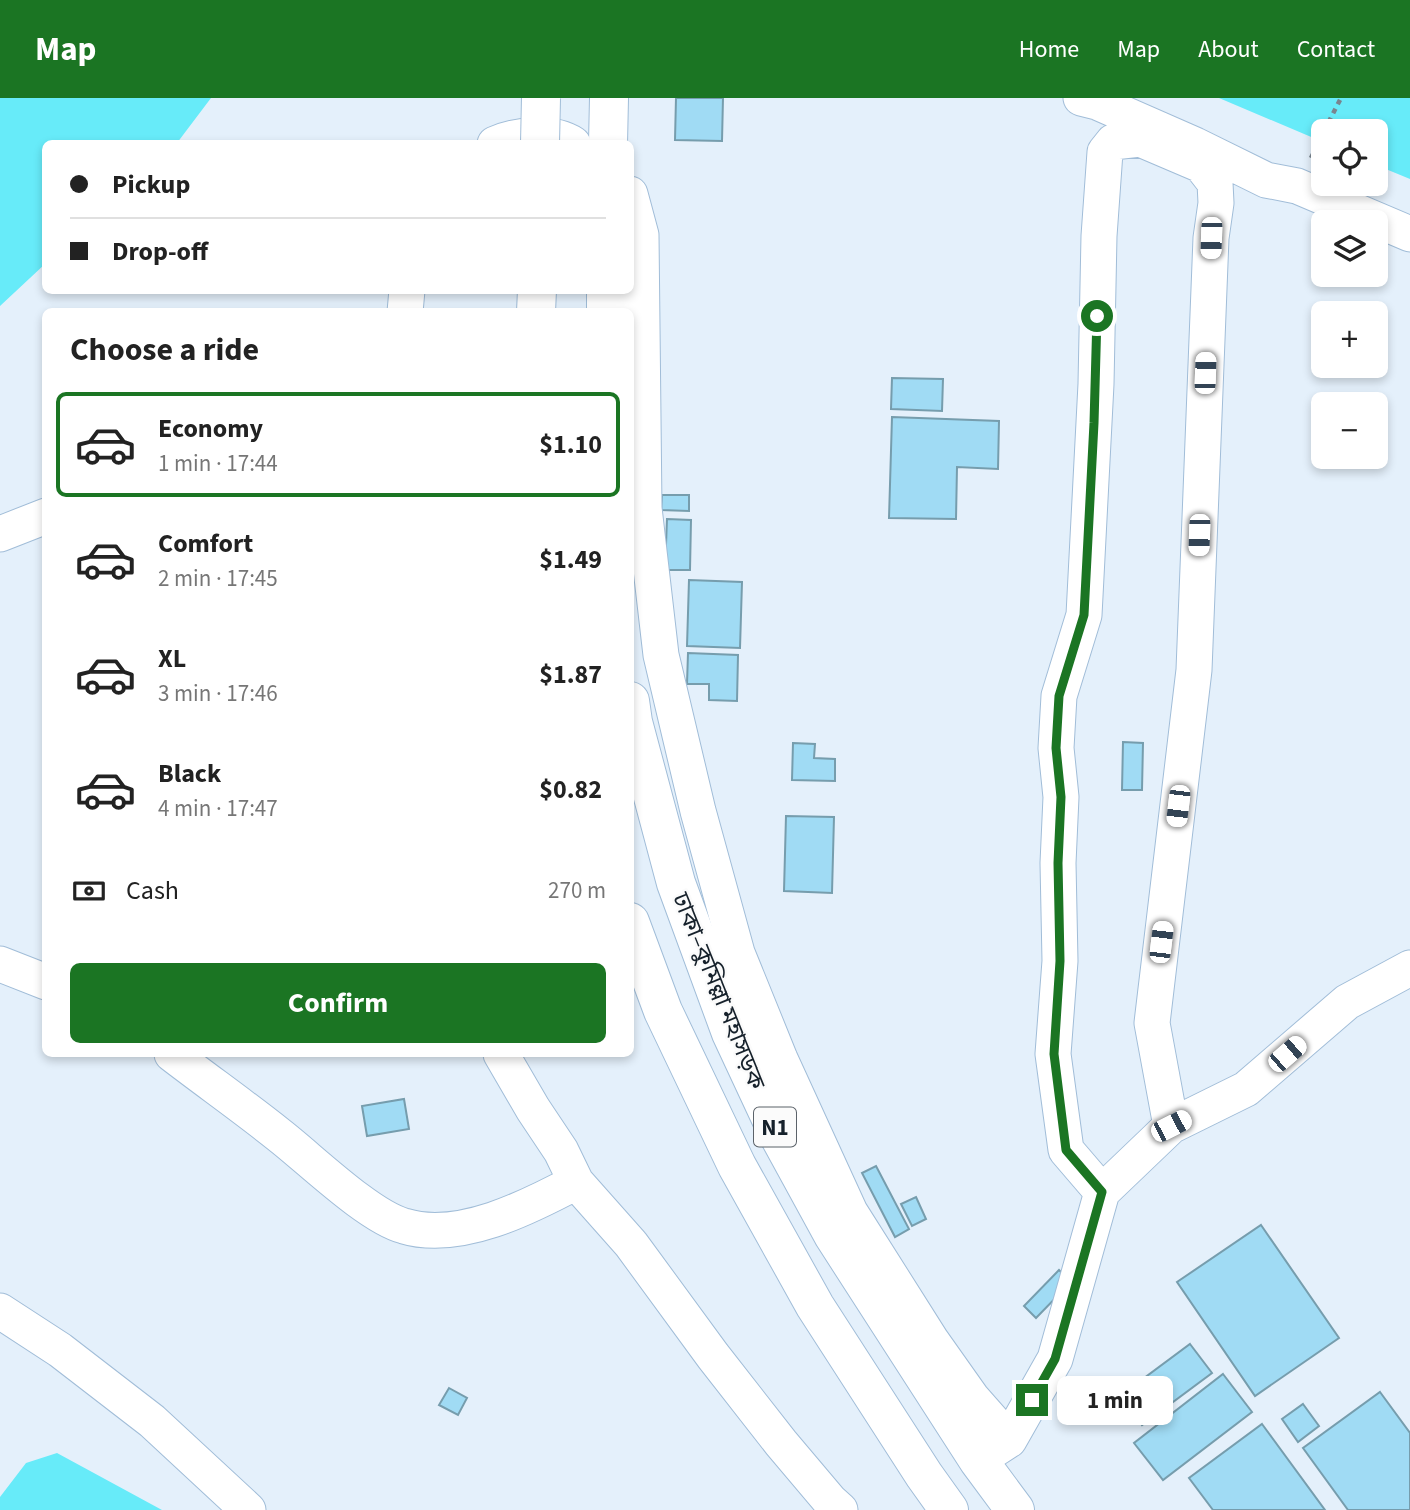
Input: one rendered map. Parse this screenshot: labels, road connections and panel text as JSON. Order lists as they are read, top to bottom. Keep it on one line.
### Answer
{"streets":{"highway":["ঢাকা–কুমিল্লা মহাসড়ক","N1"]},"page":{"header":"Map","nav":["Home","Map","About","Contact"],"map_buttons":["+","−"],"banner":["Pickup","Drop-off"],"heading":"Choose a ride","list":[{"name":"Economy","note":"1 min · 17:44","value":"$1.10"},{"name":"Comfort","note":"2 min · 17:45","value":"$1.49"},{"name":"XL","note":"3 min · 17:46","value":"$1.87"},{"name":"Black","note":"4 min · 17:47","value":"$0.82"}],"pay":["Cash","270 m"],"buttons":"Confirm","bubble":"1 min"}}
